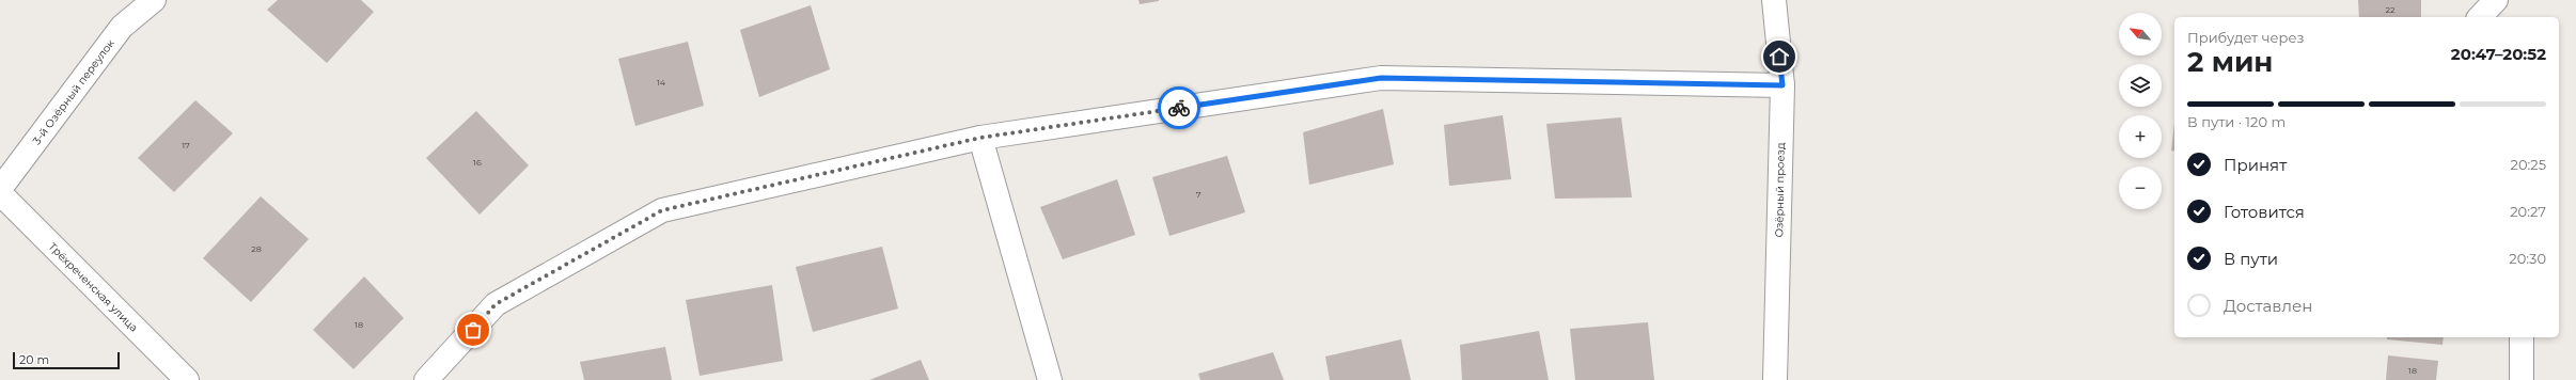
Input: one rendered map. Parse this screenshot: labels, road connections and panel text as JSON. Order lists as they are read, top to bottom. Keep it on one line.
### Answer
{"streets":{"street":["3-й Озёрный переулок","Озёрный проезд","Трёхреченская улица"]},"house_numbers":["22","14","17","16","7","28","18","18"],"scale_bar":"20 m","north":"top left","page":{"map_buttons":["+","−"],"heading":["2 мин","Прибудет через","20:47–20:52"],"bar":"В пути · 120 m","list":[["Принят","20:25"],["Готовится","20:27"],["В пути","20:30"],"Доставлен"],"scale":"20 m"}}
